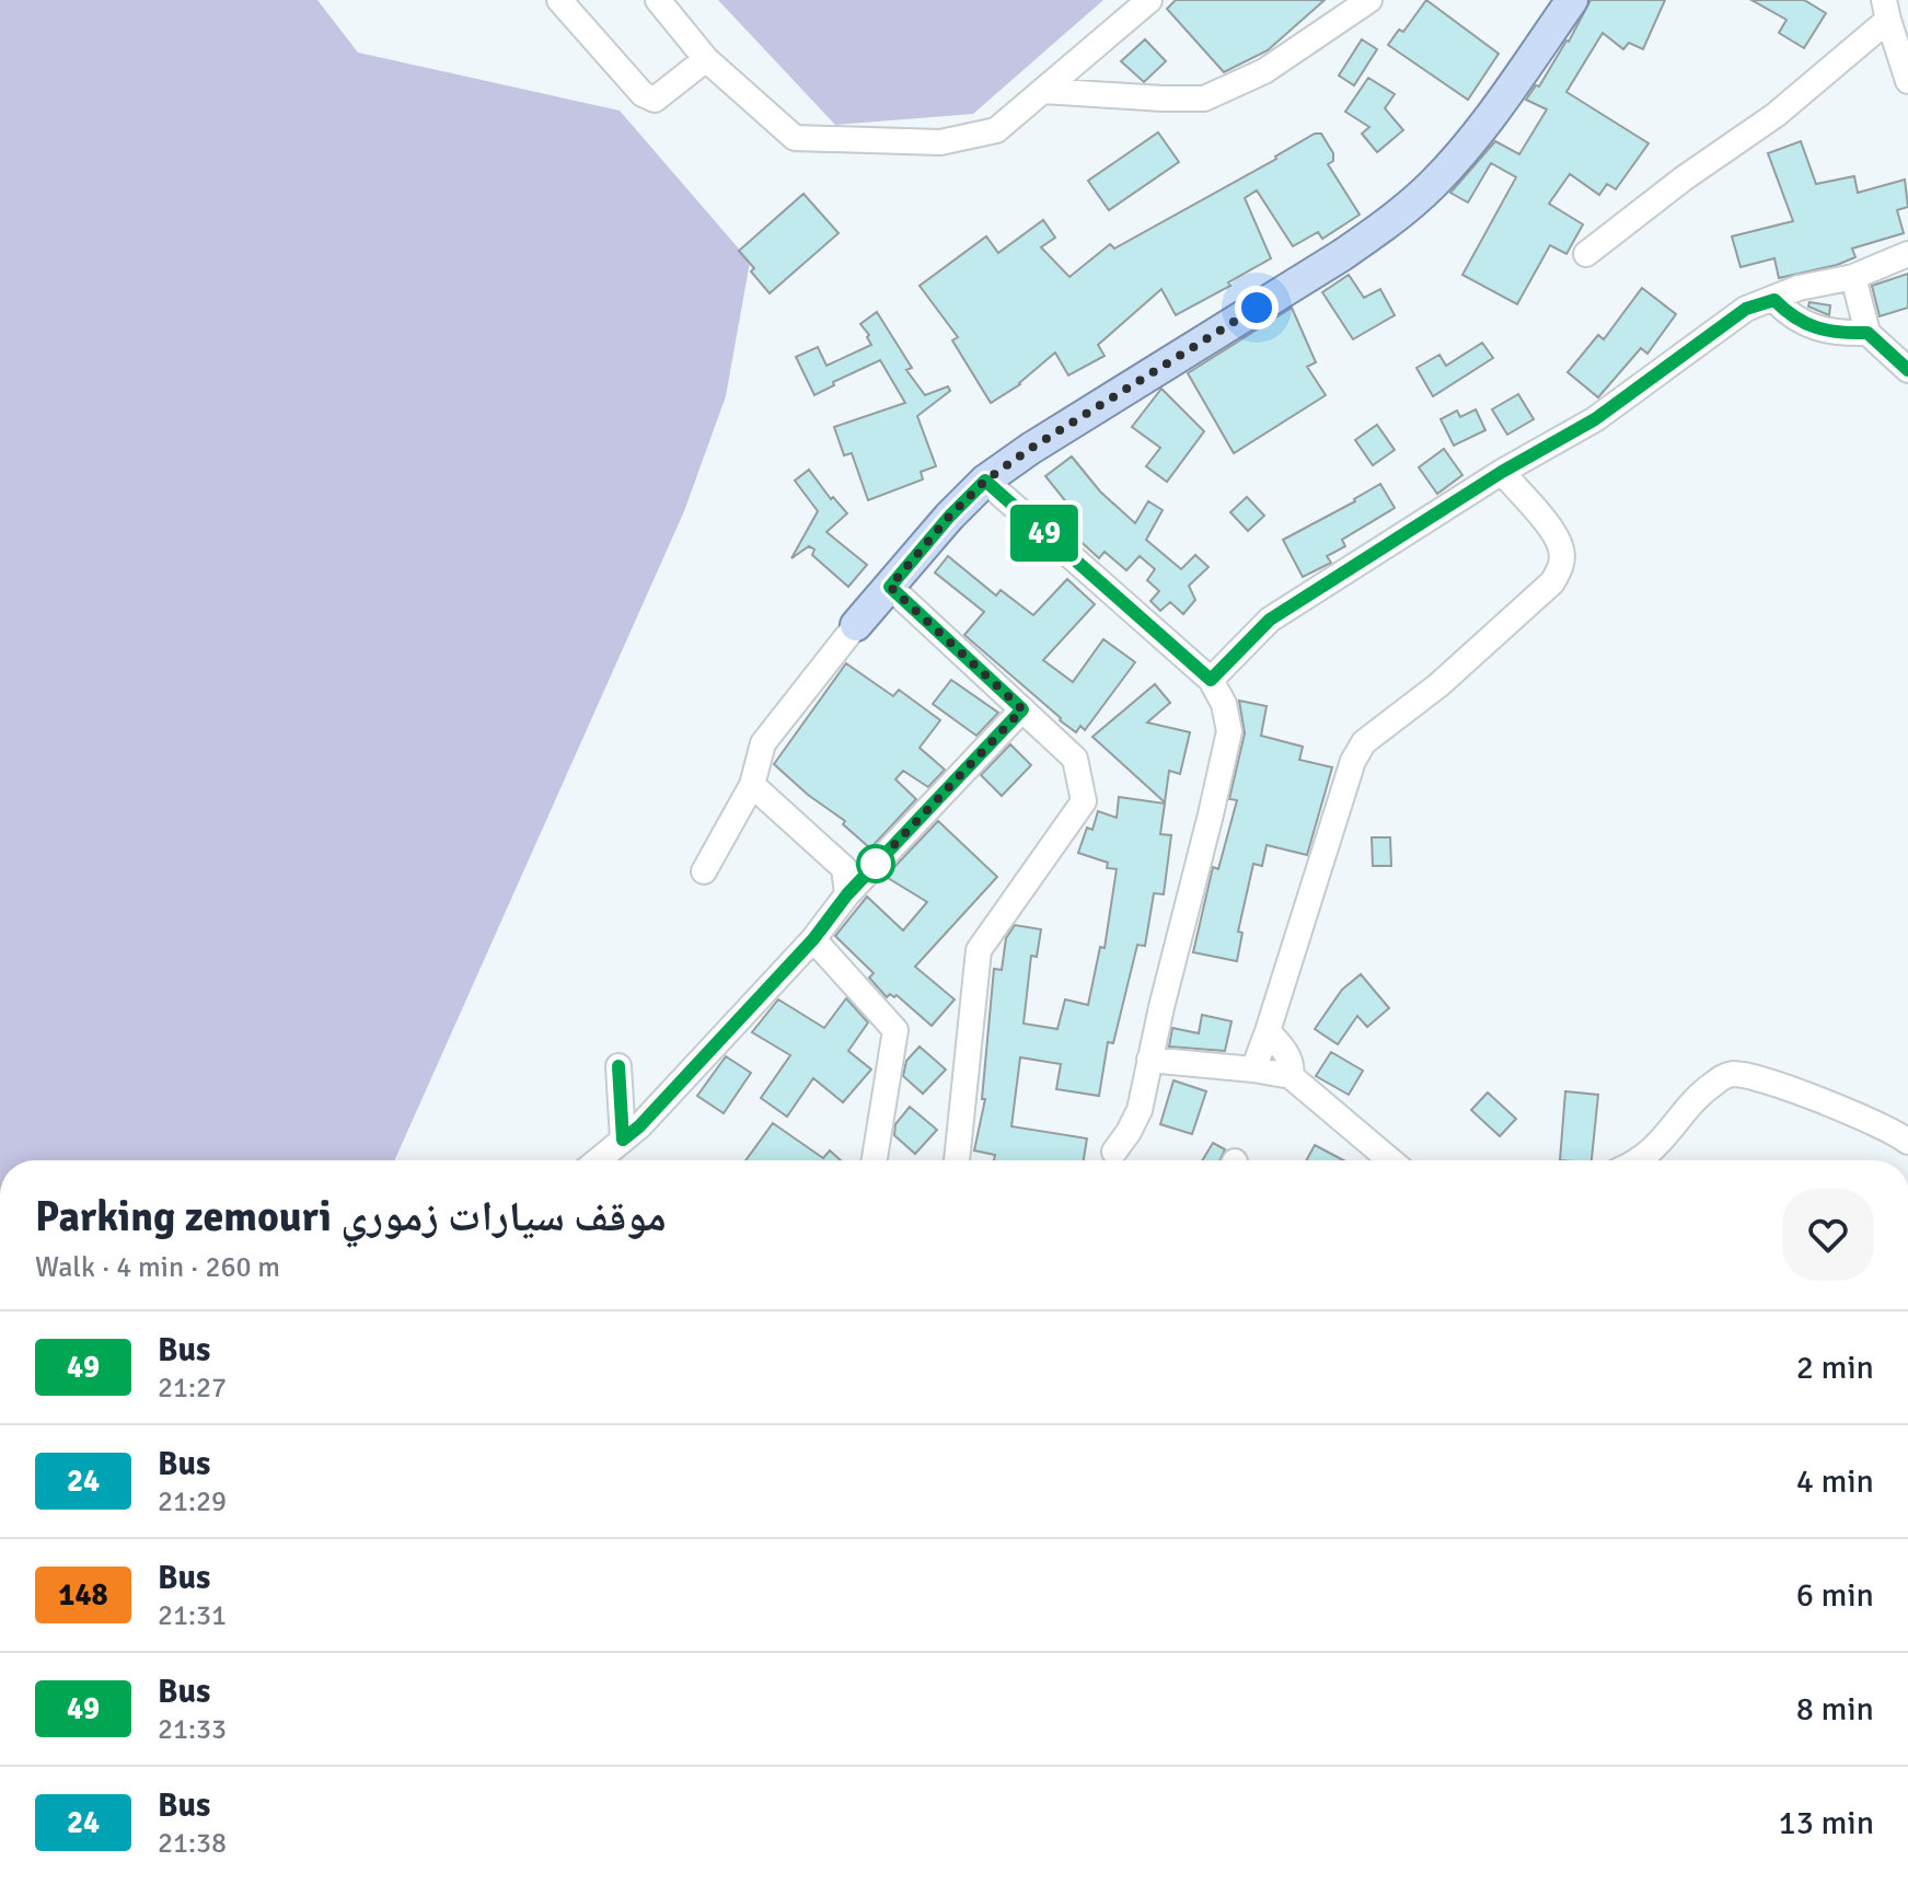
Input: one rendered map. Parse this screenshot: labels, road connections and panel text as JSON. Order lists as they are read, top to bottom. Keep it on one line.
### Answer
{"lines":["bus line 49"],"page":{"on_map":"49","heading":["Parking zemouri موقف سيارات زموري","Walk · 4 min · 260 m"],"list":[{"mark":"49","name":"Bus","note":"21:27","value":"2 min"},{"mark":"24","name":"Bus","note":"21:29","value":"4 min"},{"mark":"148","name":"Bus","note":"21:31","value":"6 min"},{"mark":"49","name":"Bus","note":"21:33","value":"8 min"},{"mark":"24","name":"Bus","note":"21:38","value":"13 min"}]}}
